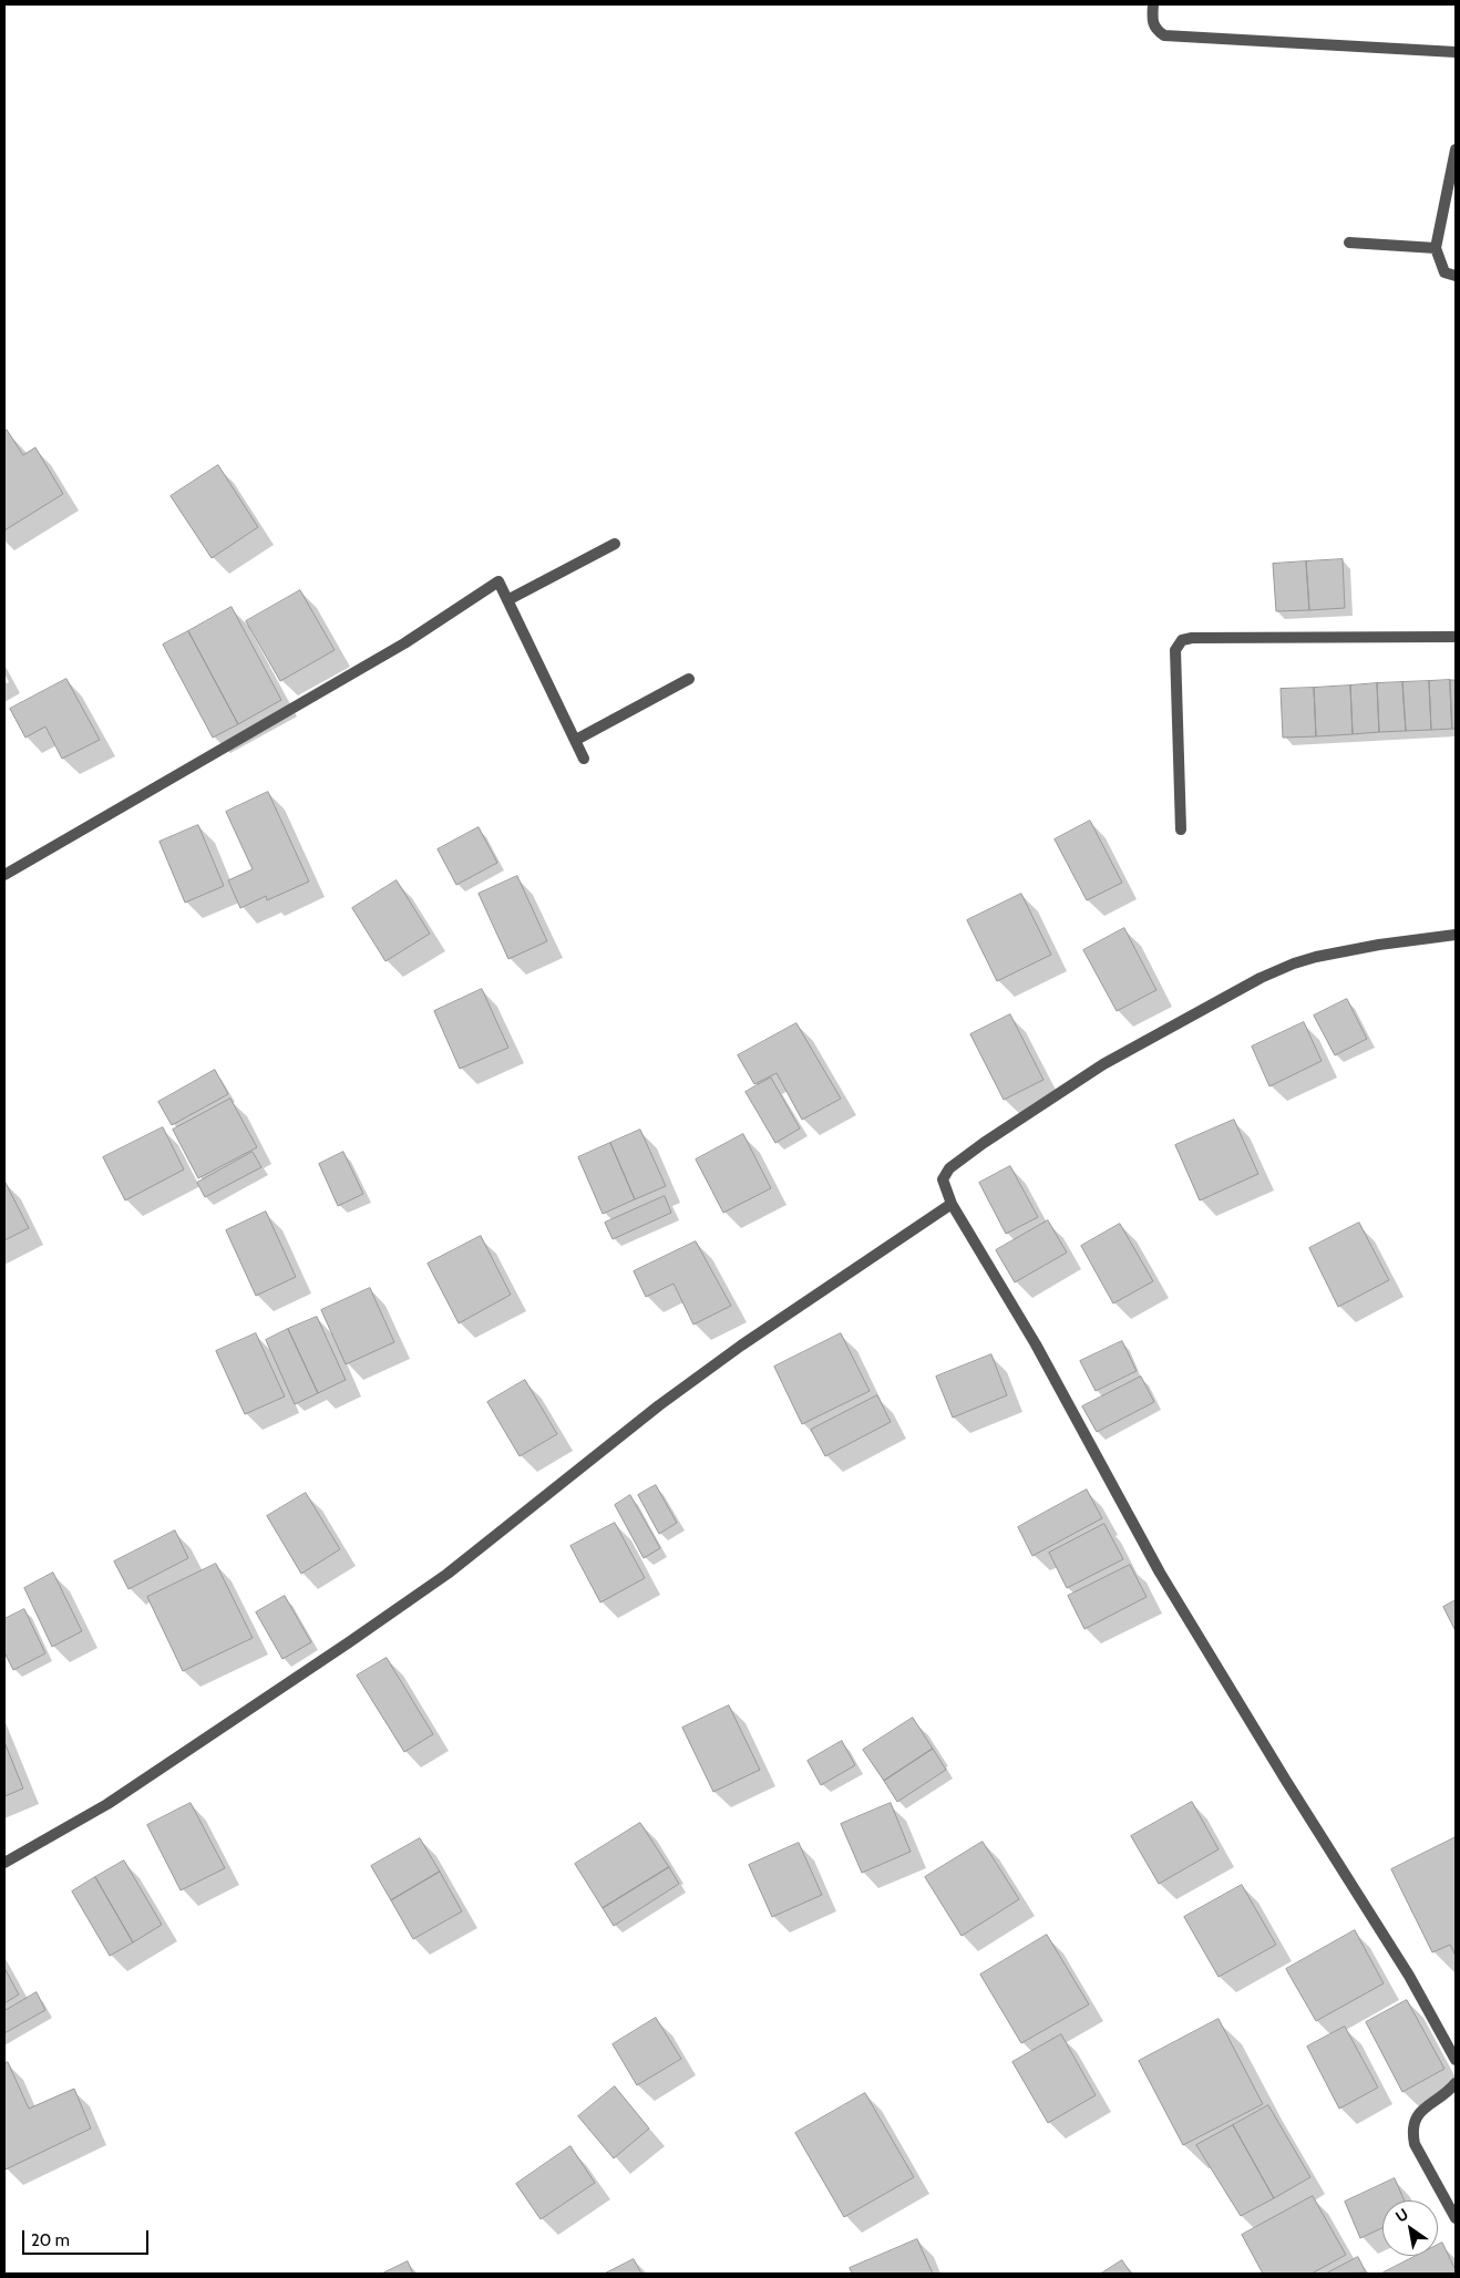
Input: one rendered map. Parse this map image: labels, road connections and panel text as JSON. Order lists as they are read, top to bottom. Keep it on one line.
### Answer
{"scale_bar":"20 m","north":"top left"}
